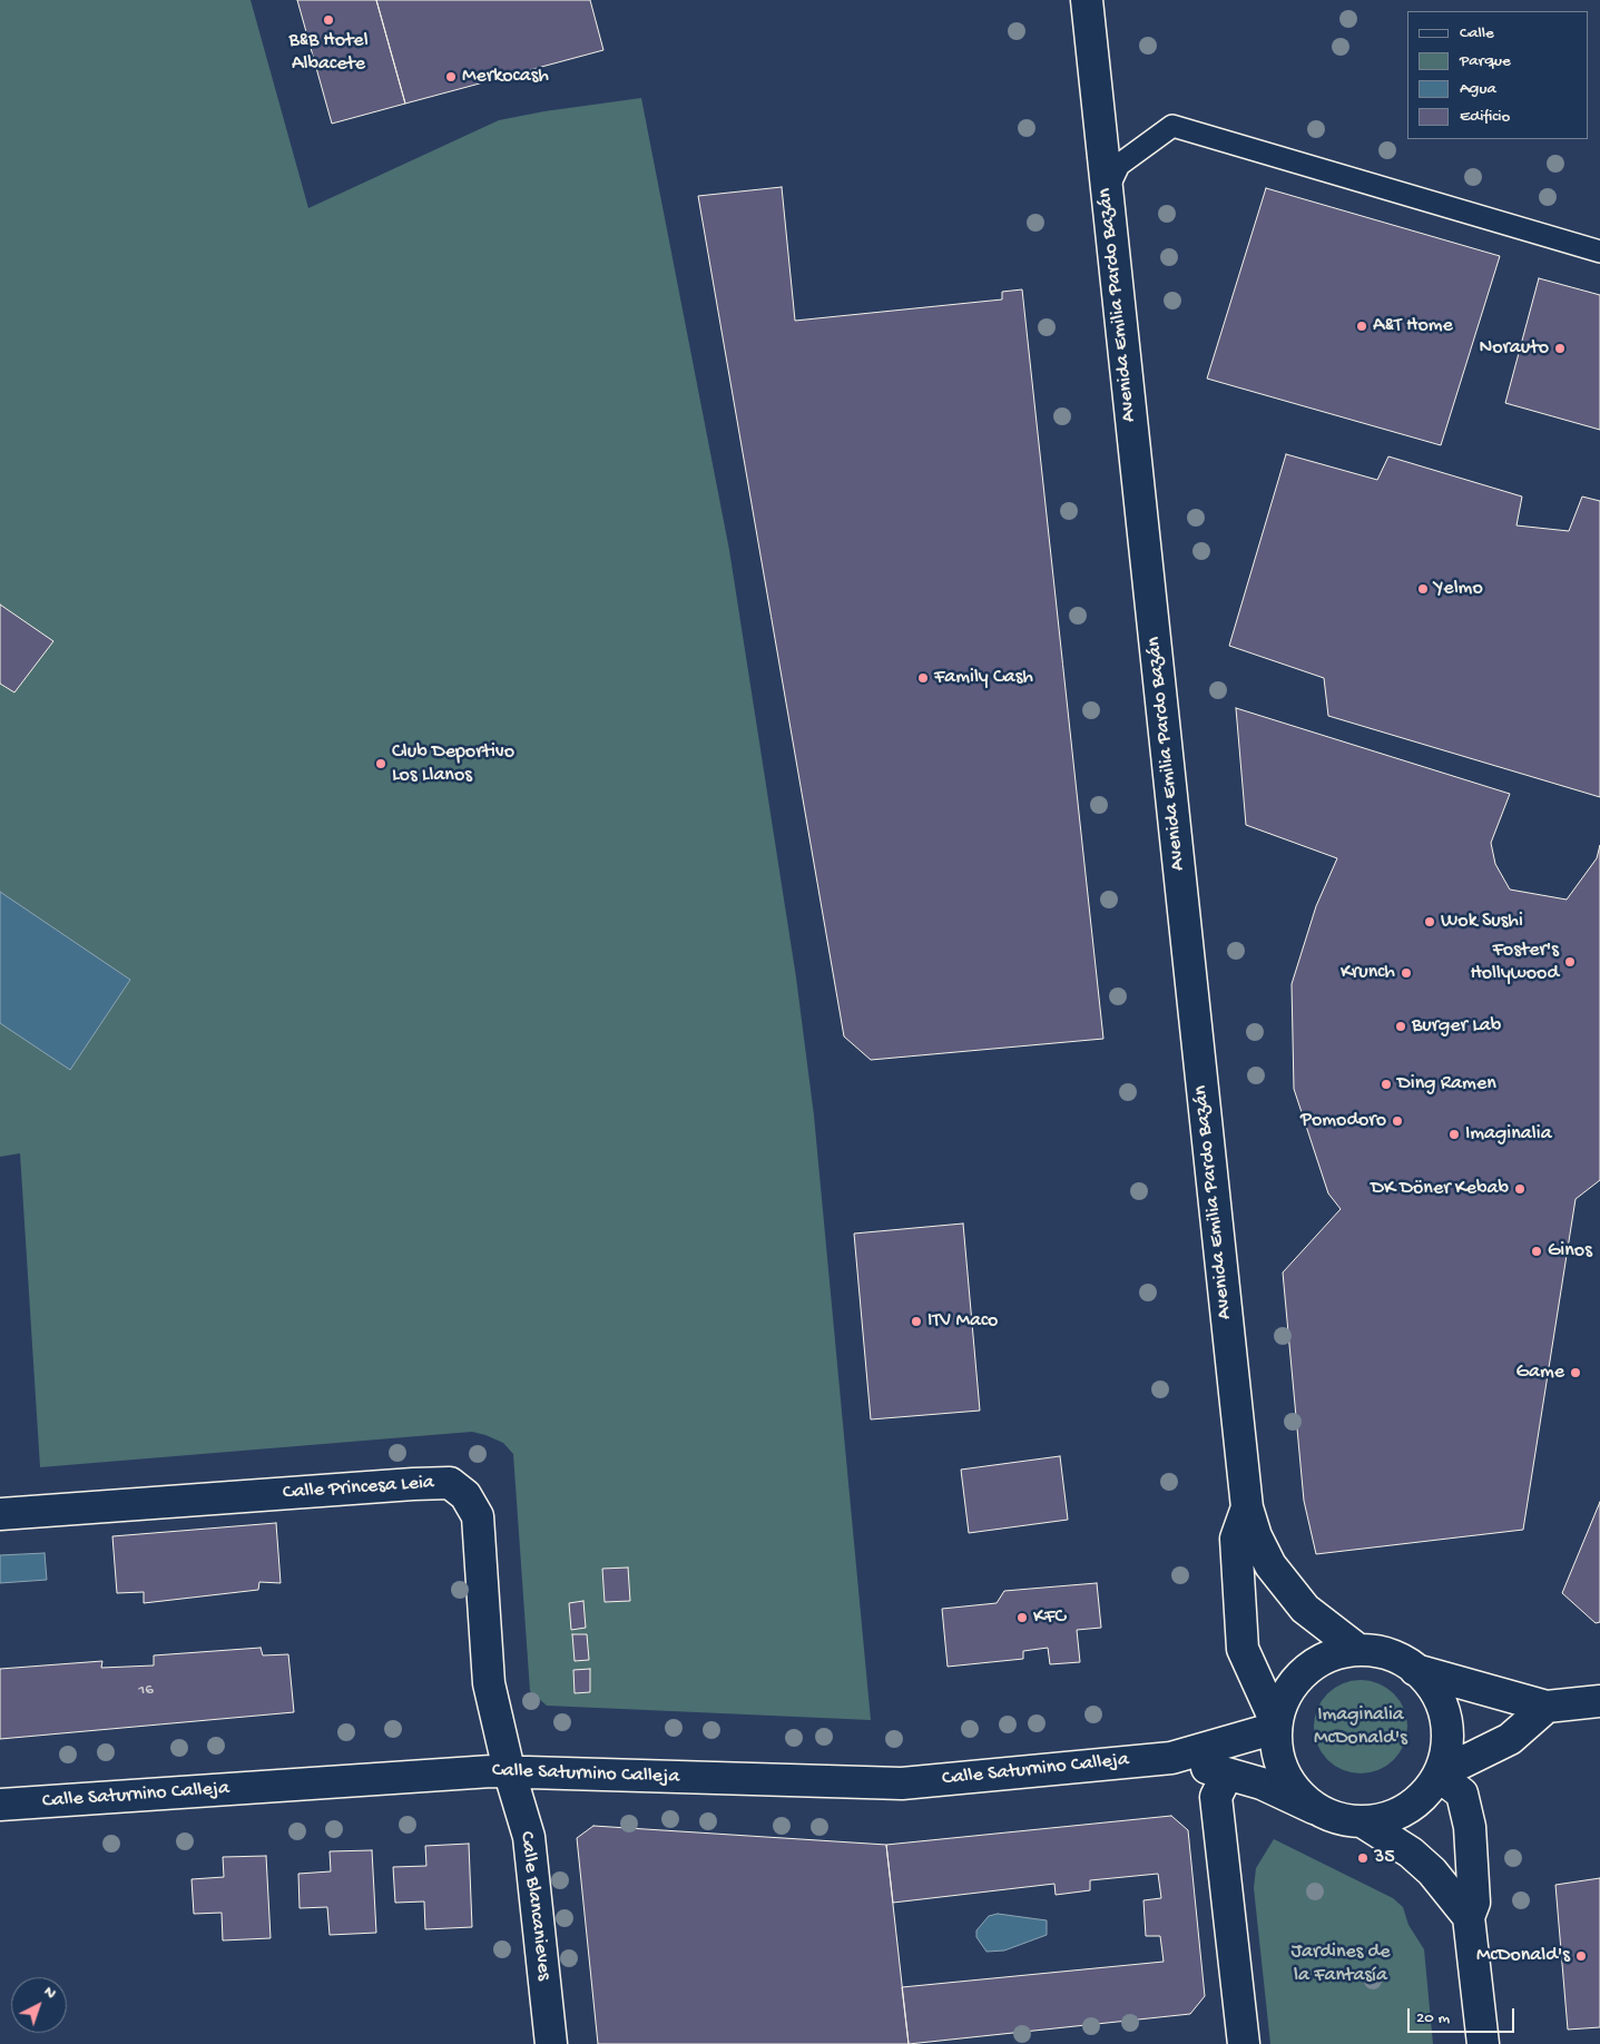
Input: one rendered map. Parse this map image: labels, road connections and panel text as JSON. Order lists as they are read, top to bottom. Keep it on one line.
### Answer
{"streets":{"street":["Avenida Emilia Pardo Bazán","Calle Princesa Leia","Calle Saturnino Calleja","Calle Blancanieves"]},"crossings":[["Avenida Emilia Pardo Bazán","Calle Saturnino Calleja"],["Calle Princesa Leia","Calle Saturnino Calleja"],["Calle Princesa Leia","Calle Blancanieves"],["Calle Saturnino Calleja","Calle Blancanieves"]],"parks":["Imaginalia McDonald's","Jardines de la Fantasía"],"places":["B&B Hotel Albacete","Merkocash","A&T Home","Norauto","Yelmo","Family Cash","Club Deportivo Los Llanos","Wok Sushi","Foster's Hollywood","Krunch","Burger Lab","Ding Ramen","Pomodoro","Imaginalia","DK Döner Kebab","Ginos","ITV Maco","Game","KFC","35","McDonald's"],"house_numbers":["16"],"legend":["Calle","Parque","Agua","Edificio"],"scale_bar":"20 m","north":"top right"}
